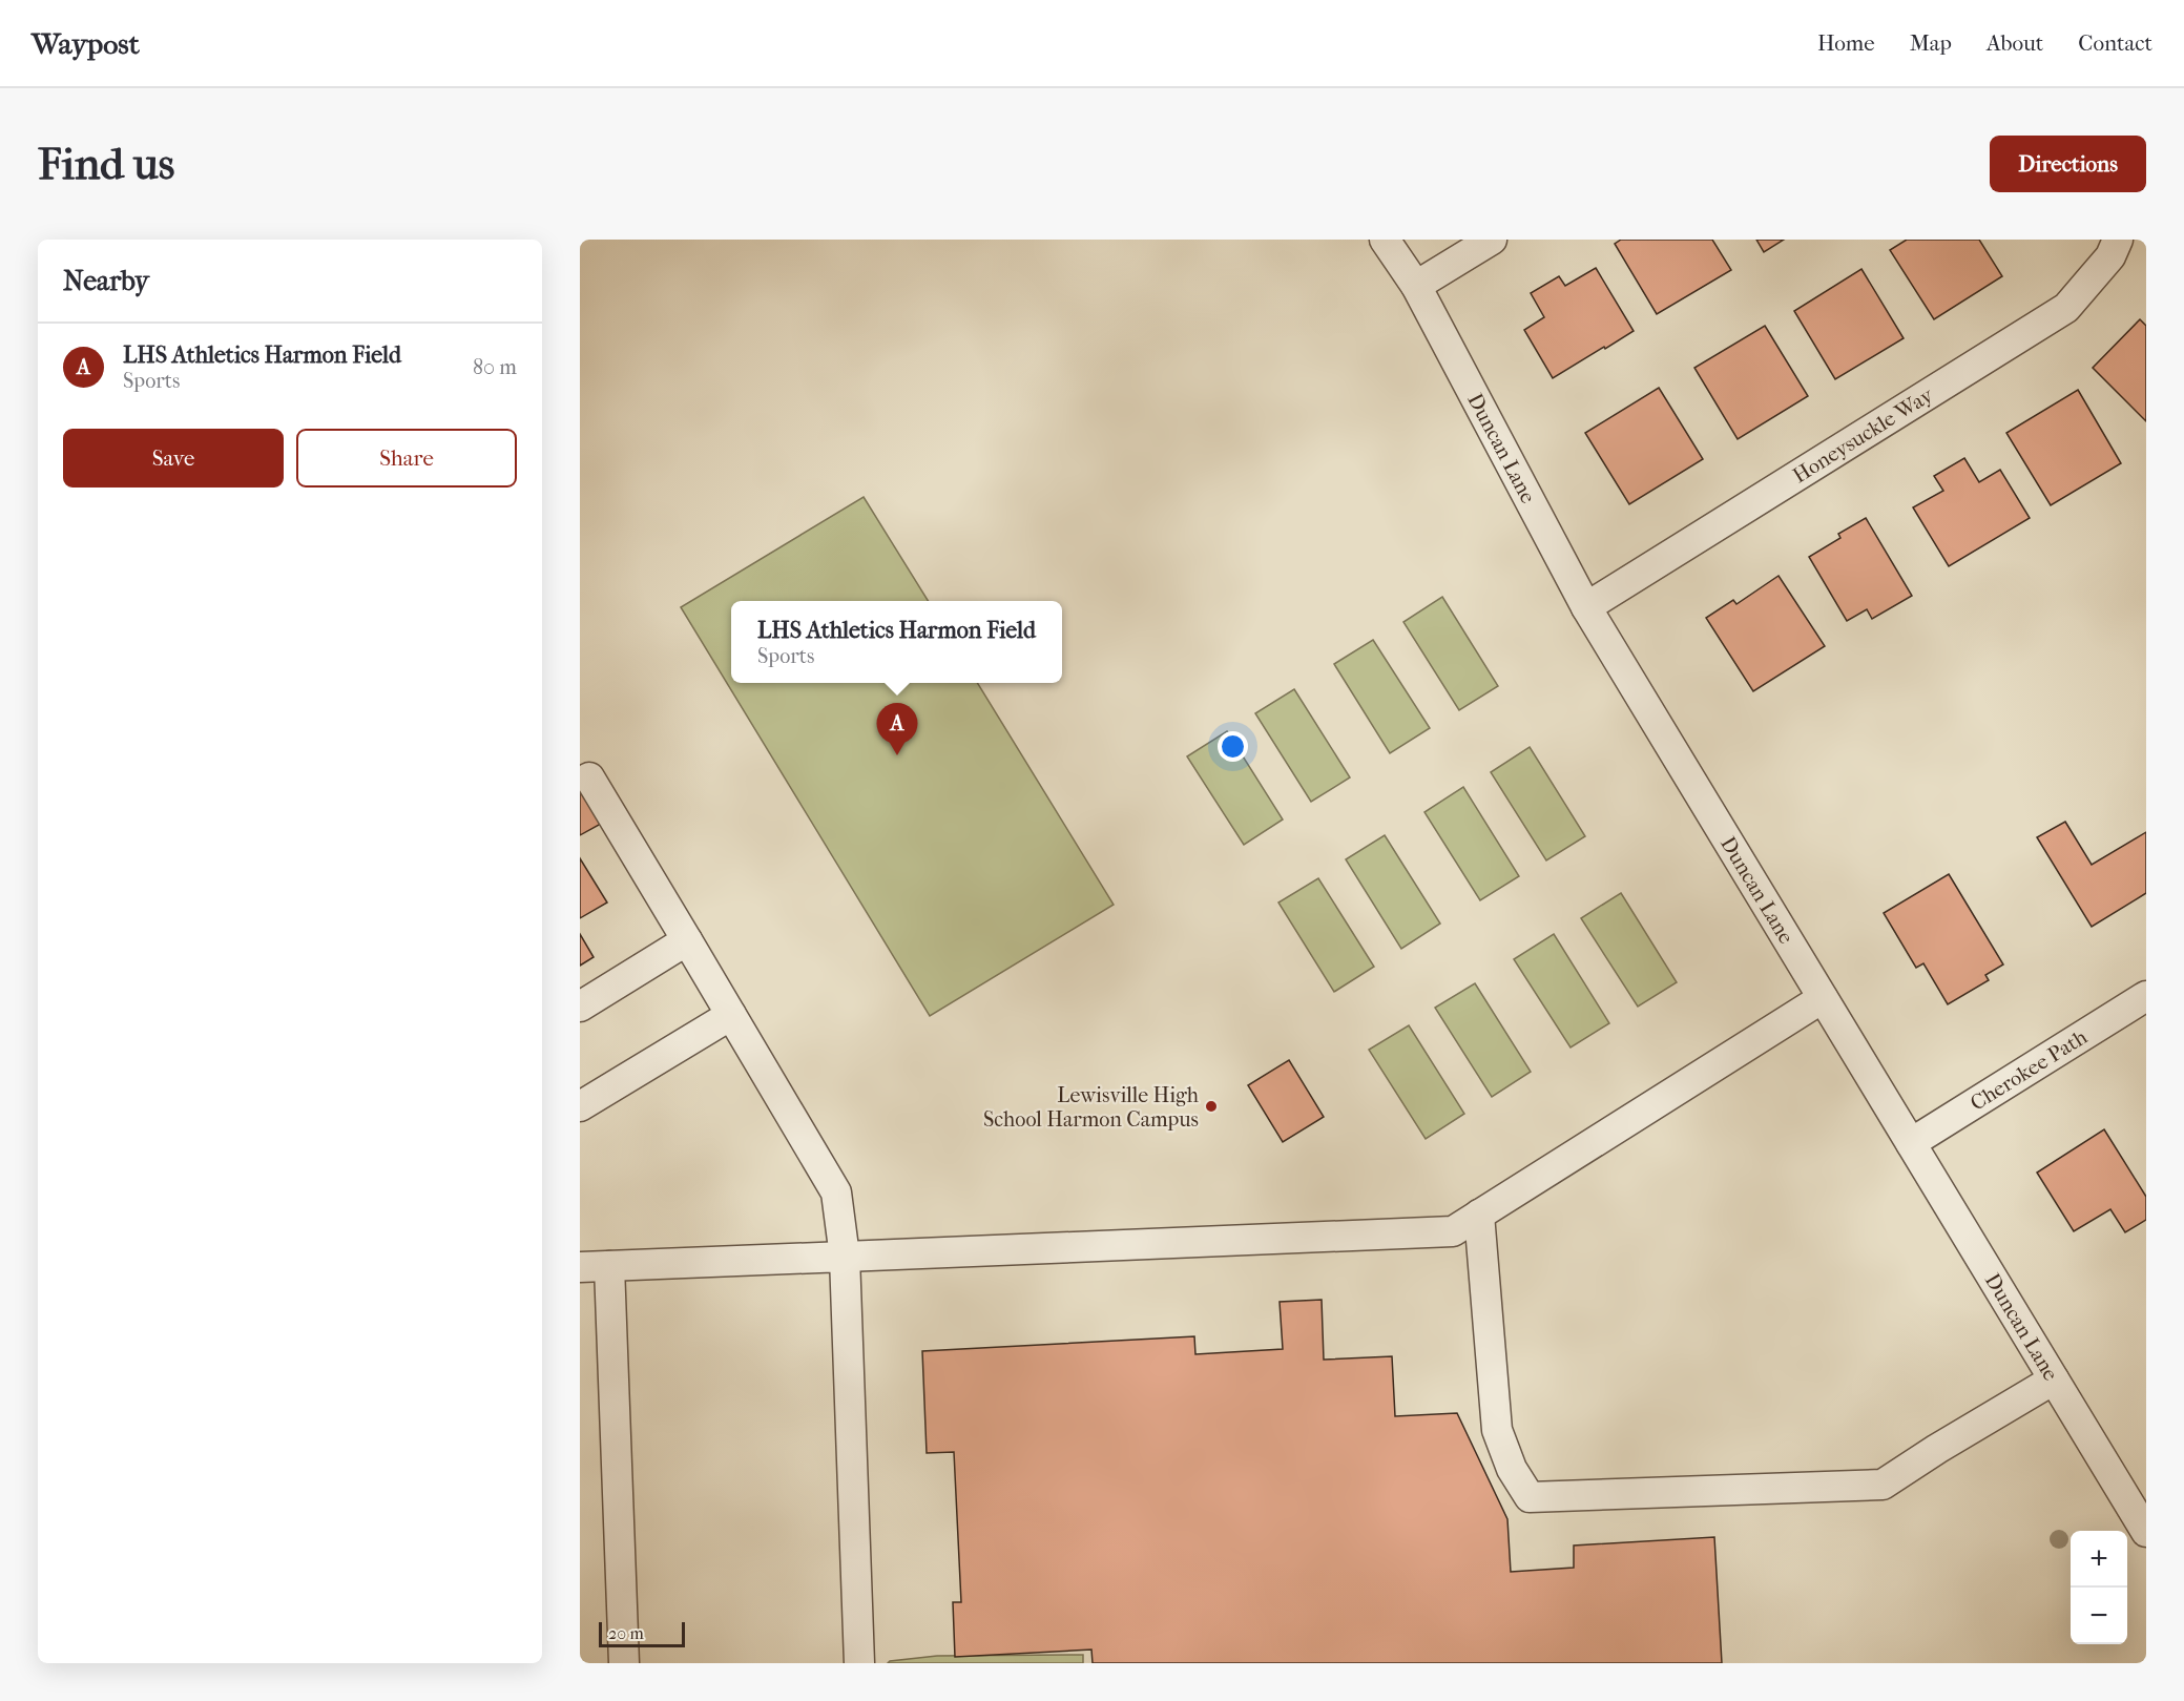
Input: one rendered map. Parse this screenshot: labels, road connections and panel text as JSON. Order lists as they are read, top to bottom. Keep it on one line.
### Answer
{"streets":{"street":["Honeysuckle Way","Duncan Lane","Cherokee Path"]},"crossings":[["Honeysuckle Way","Duncan Lane"],["Duncan Lane","Cherokee Path"]],"places":["Lewisville High School Harmon Campus"],"scale_bar":"20 m","page":{"header":"Waypost","nav":["Home","Map","About","Contact"],"buttons":["Directions",["Save","Share"]],"title":"Find us","heading":"Nearby","list":[{"mark":"A","name":"LHS Athletics Harmon Field","note":"Sports","value":"80 m"}],"popup":["LHS Athletics Harmon Field","Sports"],"pins":"A","map_buttons":["+","−"],"scale":"20 m"}}
